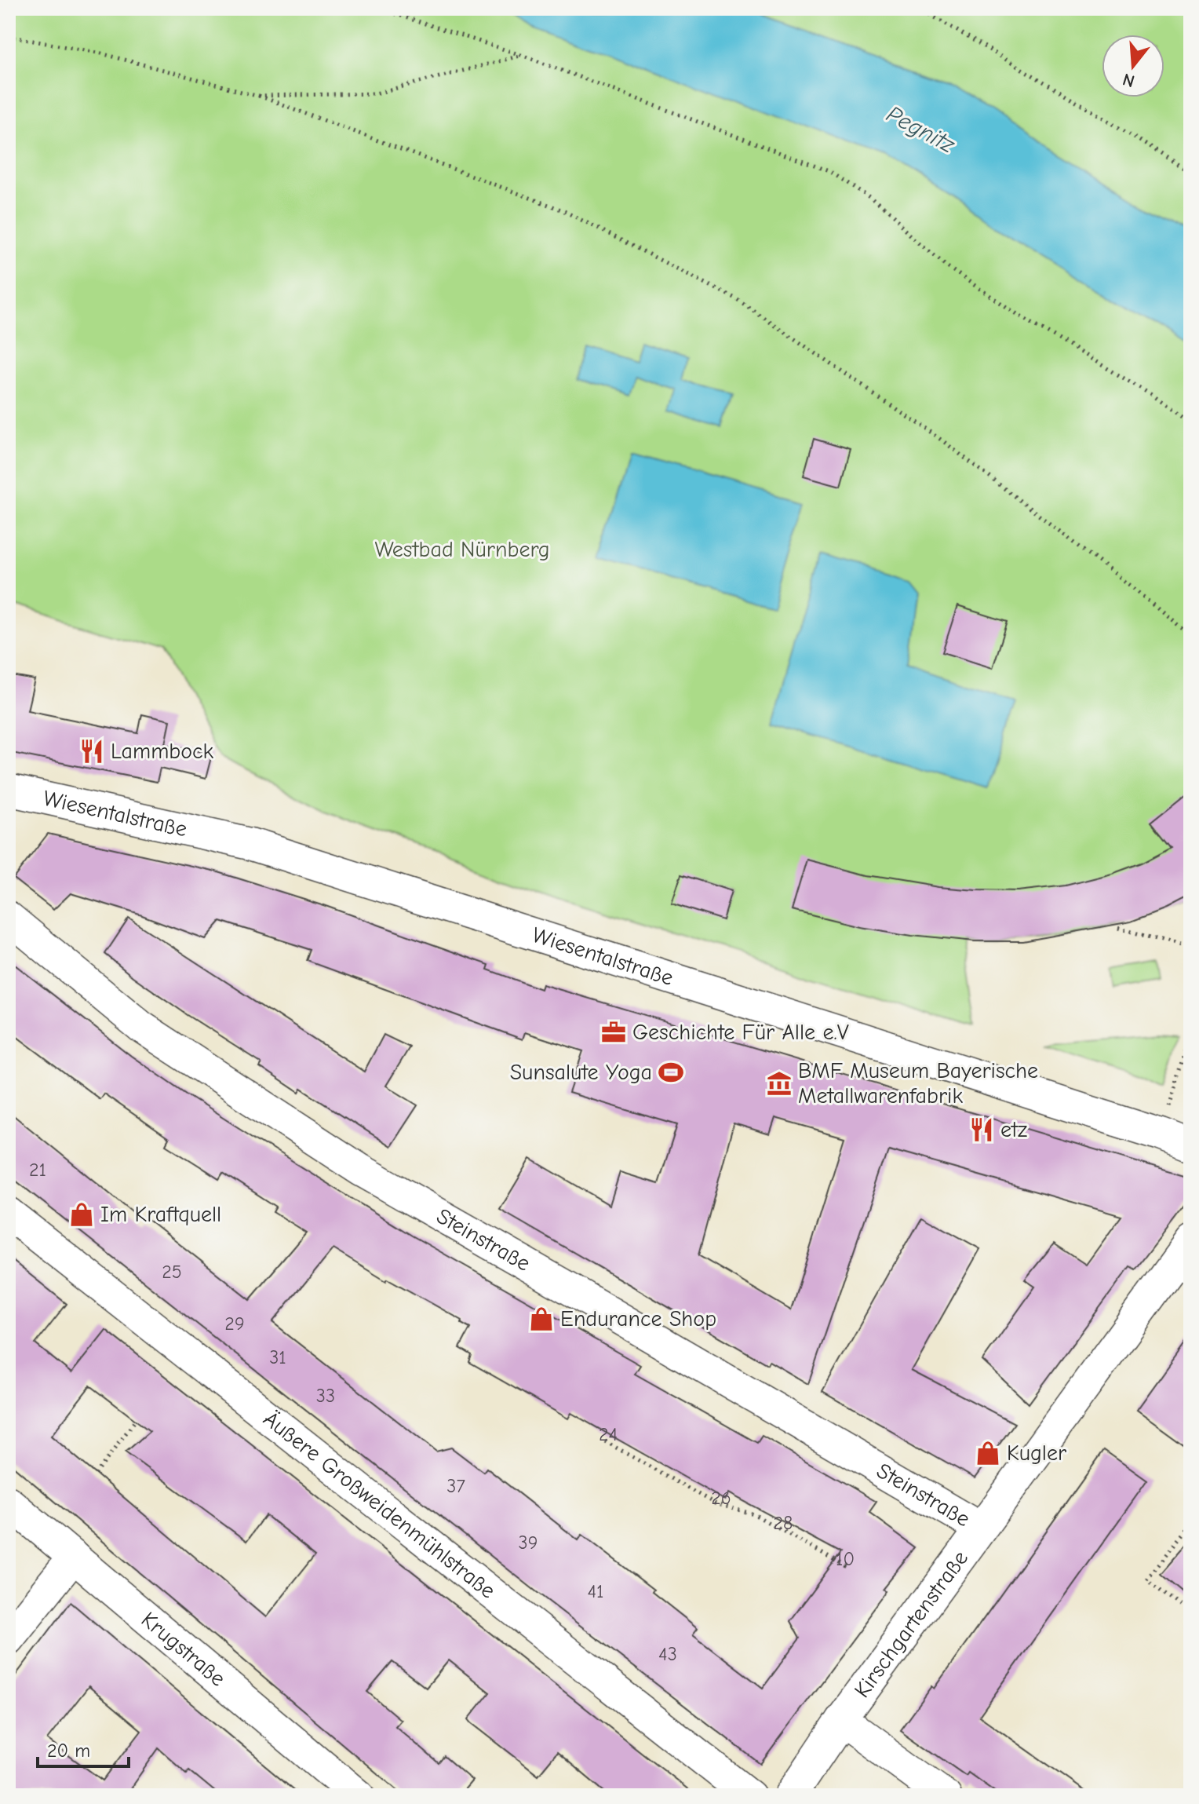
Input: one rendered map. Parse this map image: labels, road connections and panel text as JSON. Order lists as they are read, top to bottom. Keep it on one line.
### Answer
{"streets":{"street":["Wiesentalstraße","Steinstraße","Äußere Großweidenmühlstraße","Kirschgartenstraße","Krugstraße"]},"crossings":[["Steinstraße","Kirschgartenstraße"]],"water":["Pegnitz"],"parks":["Westbad Nürnberg"],"places":{"restaurant":["Lammbock","etz"],"office":["Geschichte Für Alle e.V"],"sports":["Sunsalute Yoga"],"museum":["BMF Museum Bayerische Metallwarenfabrik"],"shop":["Im Kraftquell","Endurance Shop","Kugler"]},"house_numbers":["21","25","29","31","33","24","37","26","28","39","10","41","43"],"scale_bar":"20 m","north":"bottom"}
